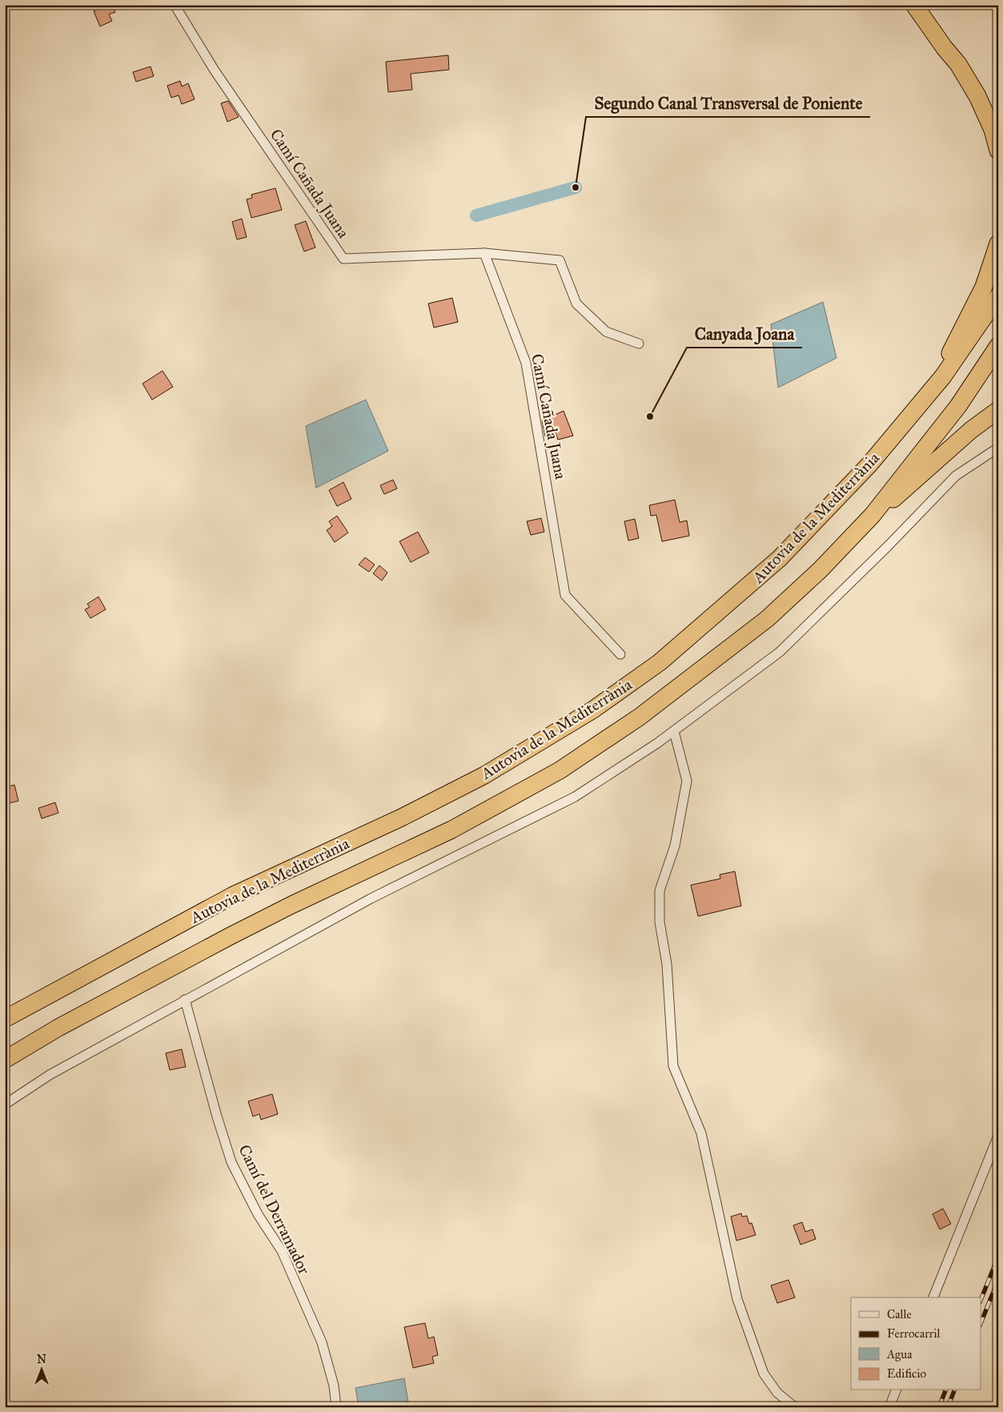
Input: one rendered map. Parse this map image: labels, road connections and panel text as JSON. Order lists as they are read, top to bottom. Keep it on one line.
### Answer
{"streets":{"highway":["Autovia de la Mediterrània"],"street":["Camí Cañada Juana","Camí del Derramador"]},"places":["Segundo Canal Transversal de Poniente","Canyada Joana"],"legend":["Calle","Ferrocarril","Agua","Edificio"],"north":"top"}
